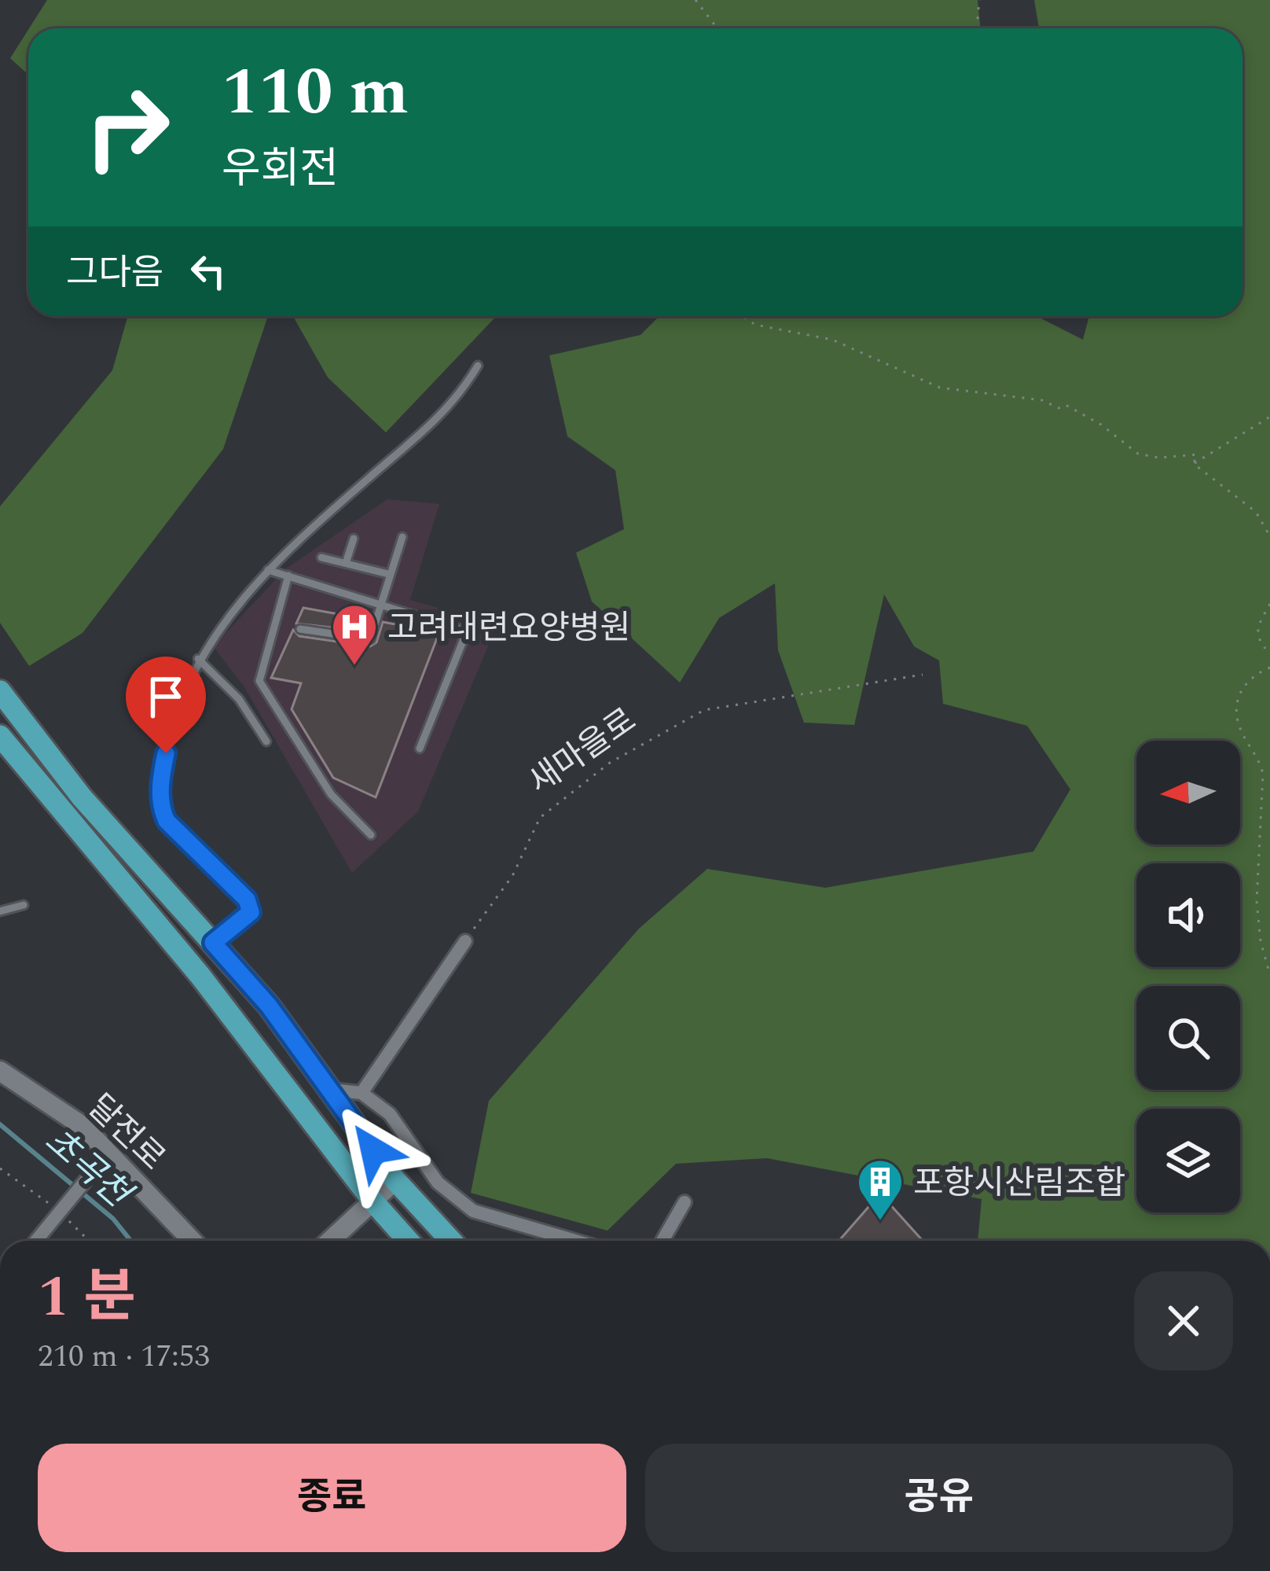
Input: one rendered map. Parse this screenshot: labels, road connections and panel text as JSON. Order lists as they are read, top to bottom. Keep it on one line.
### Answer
{"streets":{"street":["달전로"],"path":["새마을로"]},"water":["초곡천"],"places":{"hospital":["고려대련요양병원"],"building":["포항시산림조합"]},"north":"left","page":{"turn":["110 m","우회전"],"then":"그다음","heading":["1 분","210 m · 17:53"],"buttons":["종료","공유"]}}
